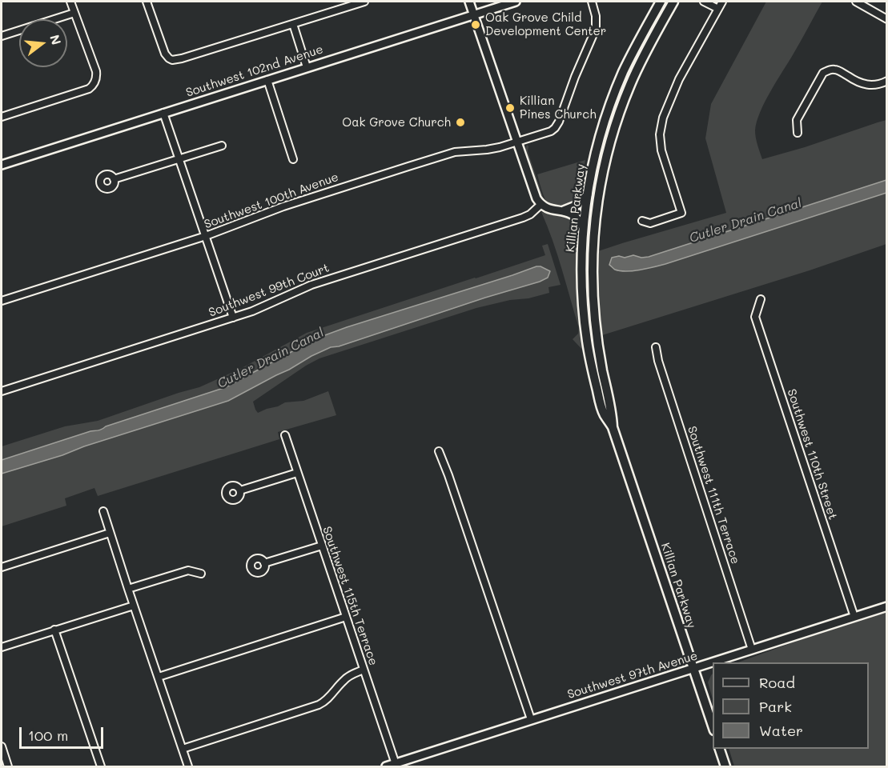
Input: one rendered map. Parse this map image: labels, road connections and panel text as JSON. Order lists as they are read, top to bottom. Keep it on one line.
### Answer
{"streets":{"main road":["Killian Parkway"],"street":["Southwest 102nd Avenue","Southwest 100th Avenue","Southwest 99th Court","Southwest 110th Street","Southwest 111th Terrace","Southwest 115th Terrace","Southwest 97th Avenue"]},"crossings":[["Killian Parkway","Southwest 97th Avenue"],["Southwest 110th Street","Southwest 97th Avenue"],["Southwest 111th Terrace","Southwest 97th Avenue"],["Southwest 115th Terrace","Southwest 97th Avenue"]],"water":["Cutler Drain Canal"],"places":["Oak Grove Child Development Center","Killian Pines Church","Oak Grove Church"],"legend":["Road","Park","Water"],"scale_bar":"100 m","north":"right"}
